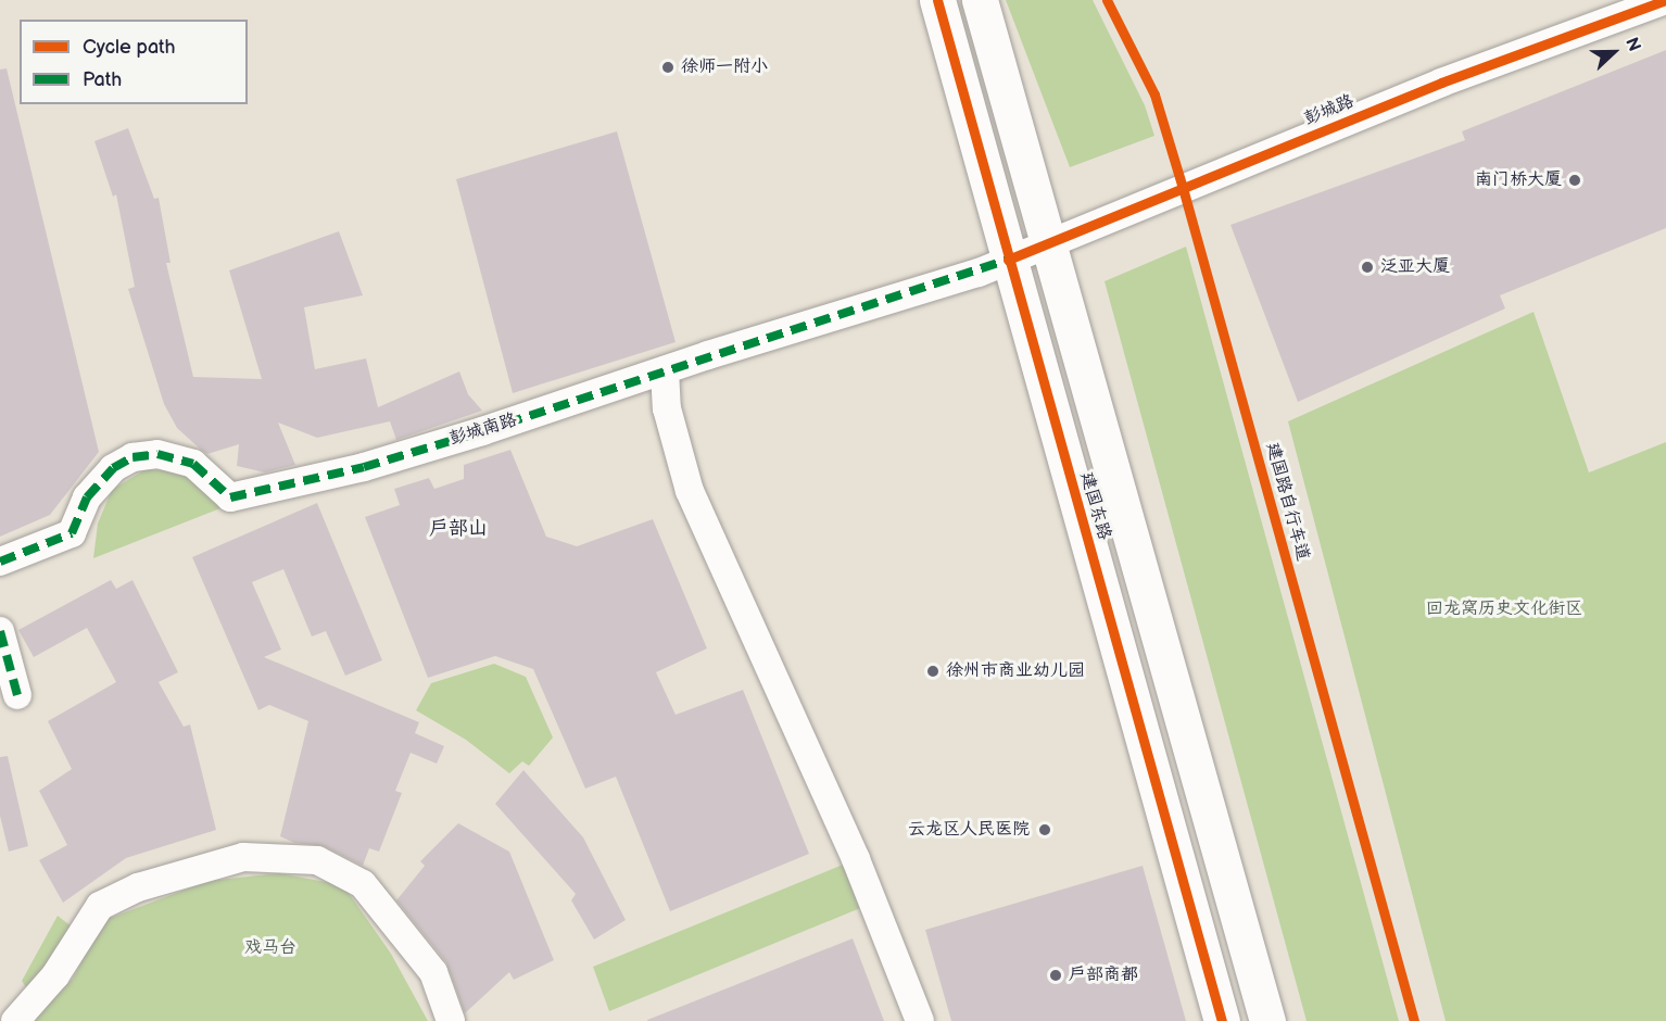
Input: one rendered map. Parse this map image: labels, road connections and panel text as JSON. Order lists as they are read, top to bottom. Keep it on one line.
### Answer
{"streets":{"main road":["建国东路"],"street":["彭城路","彭城南路"],"cycle path":["建国路自行车道"]},"crossings":[["彭城路","彭城南路"],["彭城路","建国东路"],["彭城南路","建国东路"]],"districts":["户部山"],"parks":["回龙窝历史文化街区","戏马台"],"places":["徐师一附小","南门桥大厦","泛亚大厦","徐州市商业幼儿园","云龙区人民医院","户部商都"],"legend":["Cycle path","Path"],"north":"right"}
